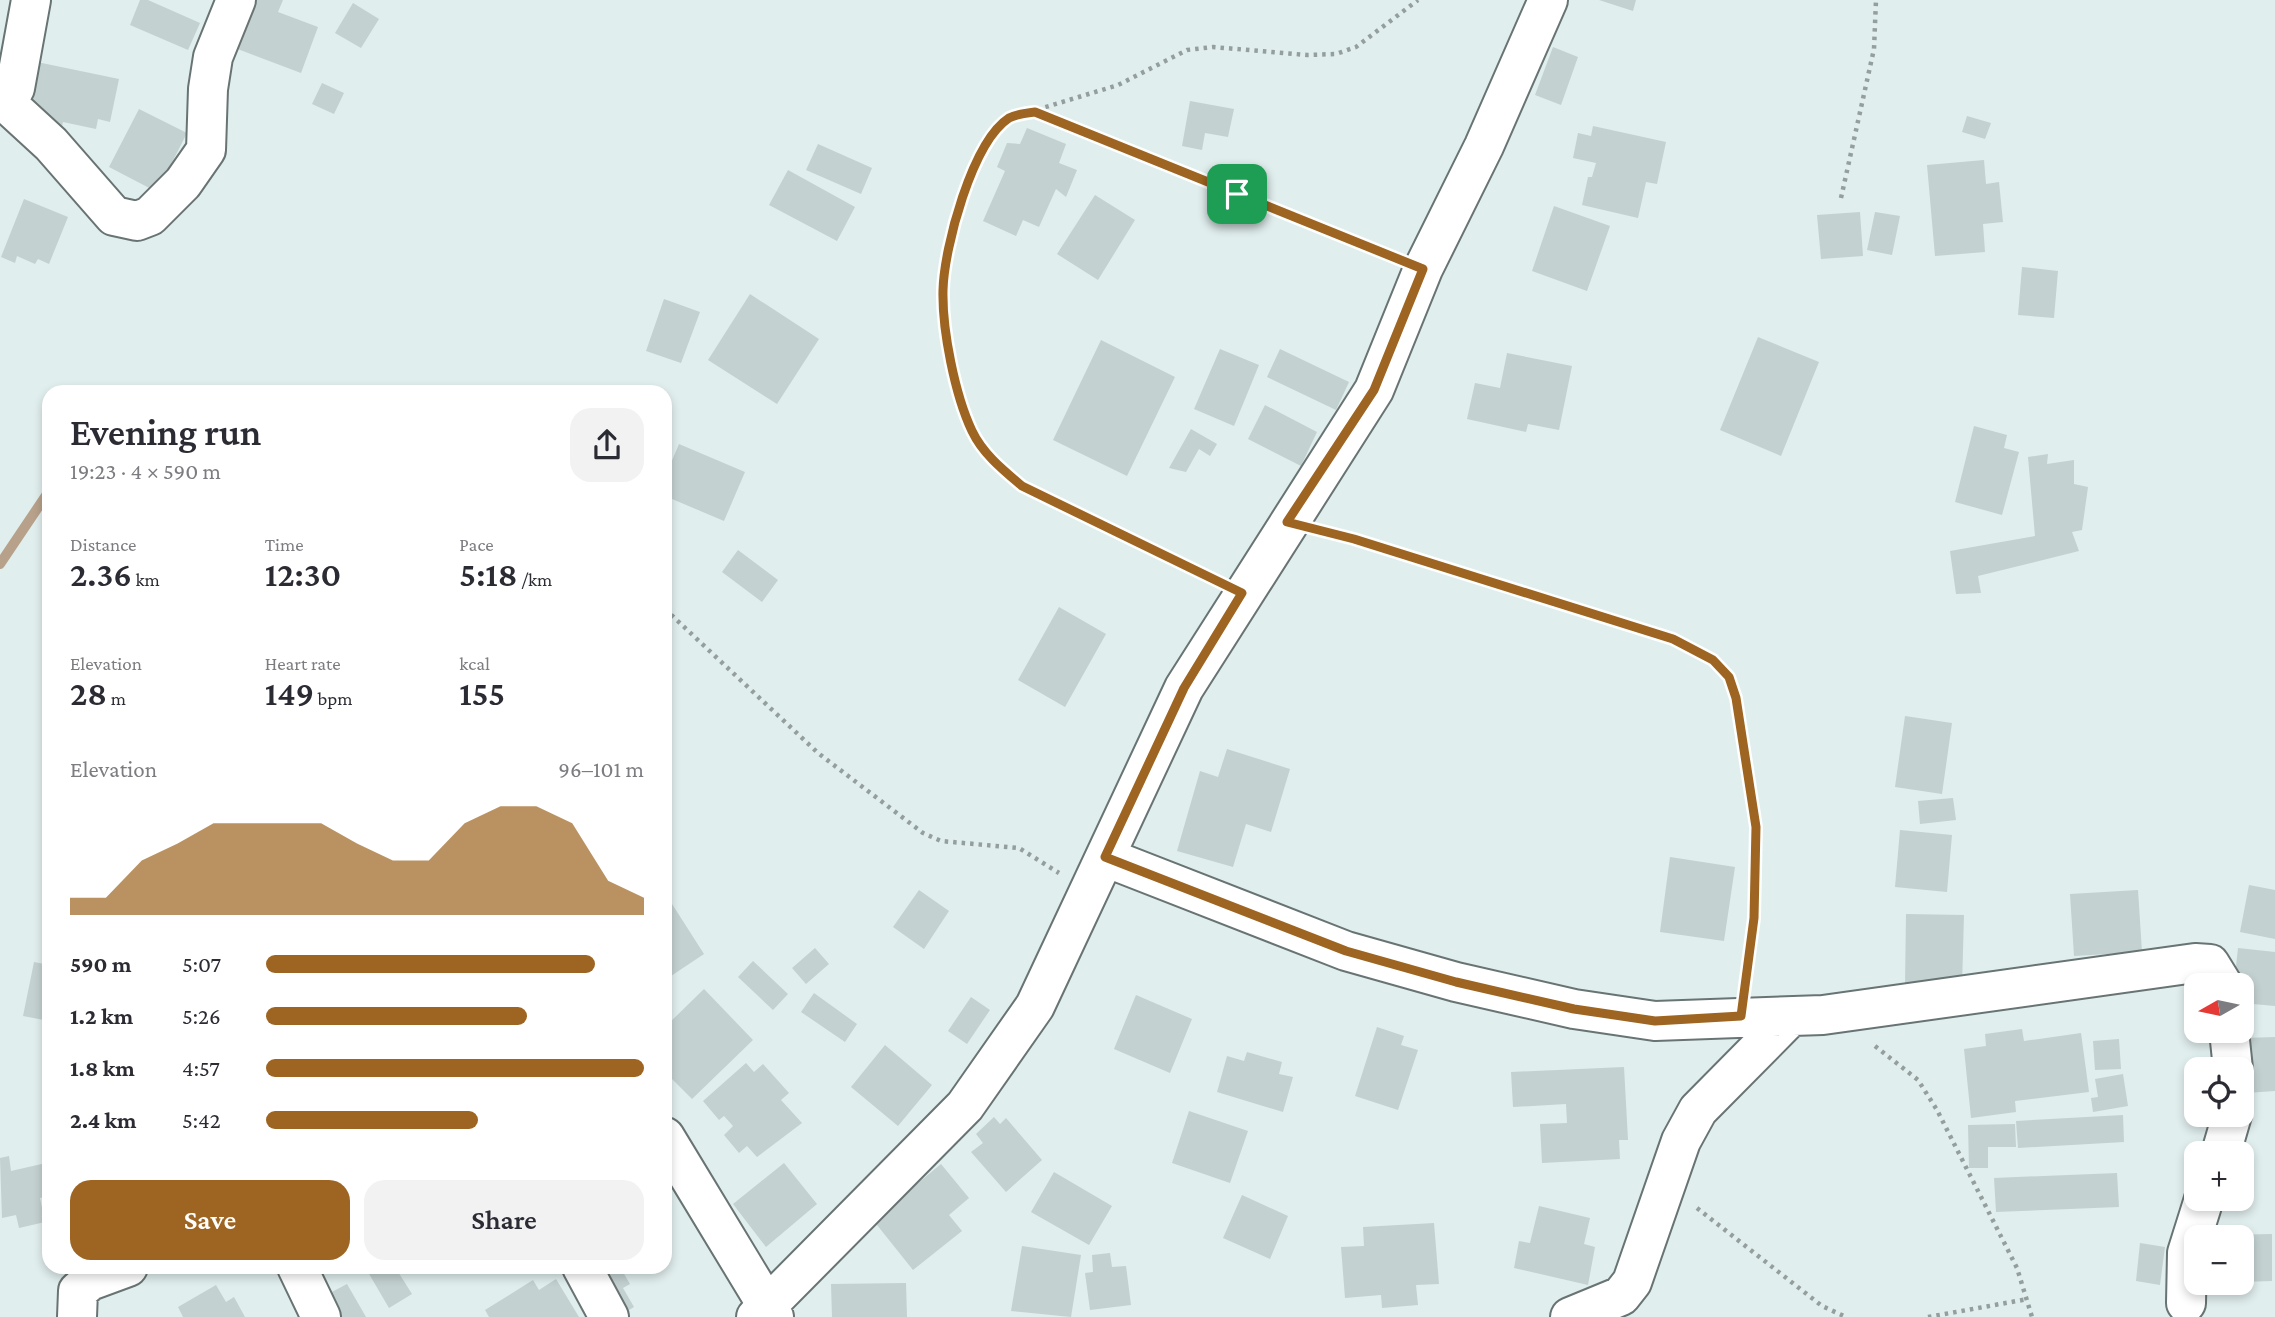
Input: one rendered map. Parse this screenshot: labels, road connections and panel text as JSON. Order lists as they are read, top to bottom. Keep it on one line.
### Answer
{"north":"left","page":{"heading":["Evening run","19:23 · 4 × 590 m"],"stats":[["Distance","2.36 km"],["Time","12:30"],["Pace","5:18 /km"],["Elevation","28 m"],["Heart rate","149 bpm"],["kcal","155"]],"chart":["Elevation","96–101 m"],"list":[{"name":"590 m","note":"5:07"},{"name":"1.2 km","note":"5:26"},{"name":"1.8 km","note":"4:57"},{"name":"2.4 km","note":"5:42"}],"map_buttons":["+","−"],"buttons":["Save","Share"]}}
